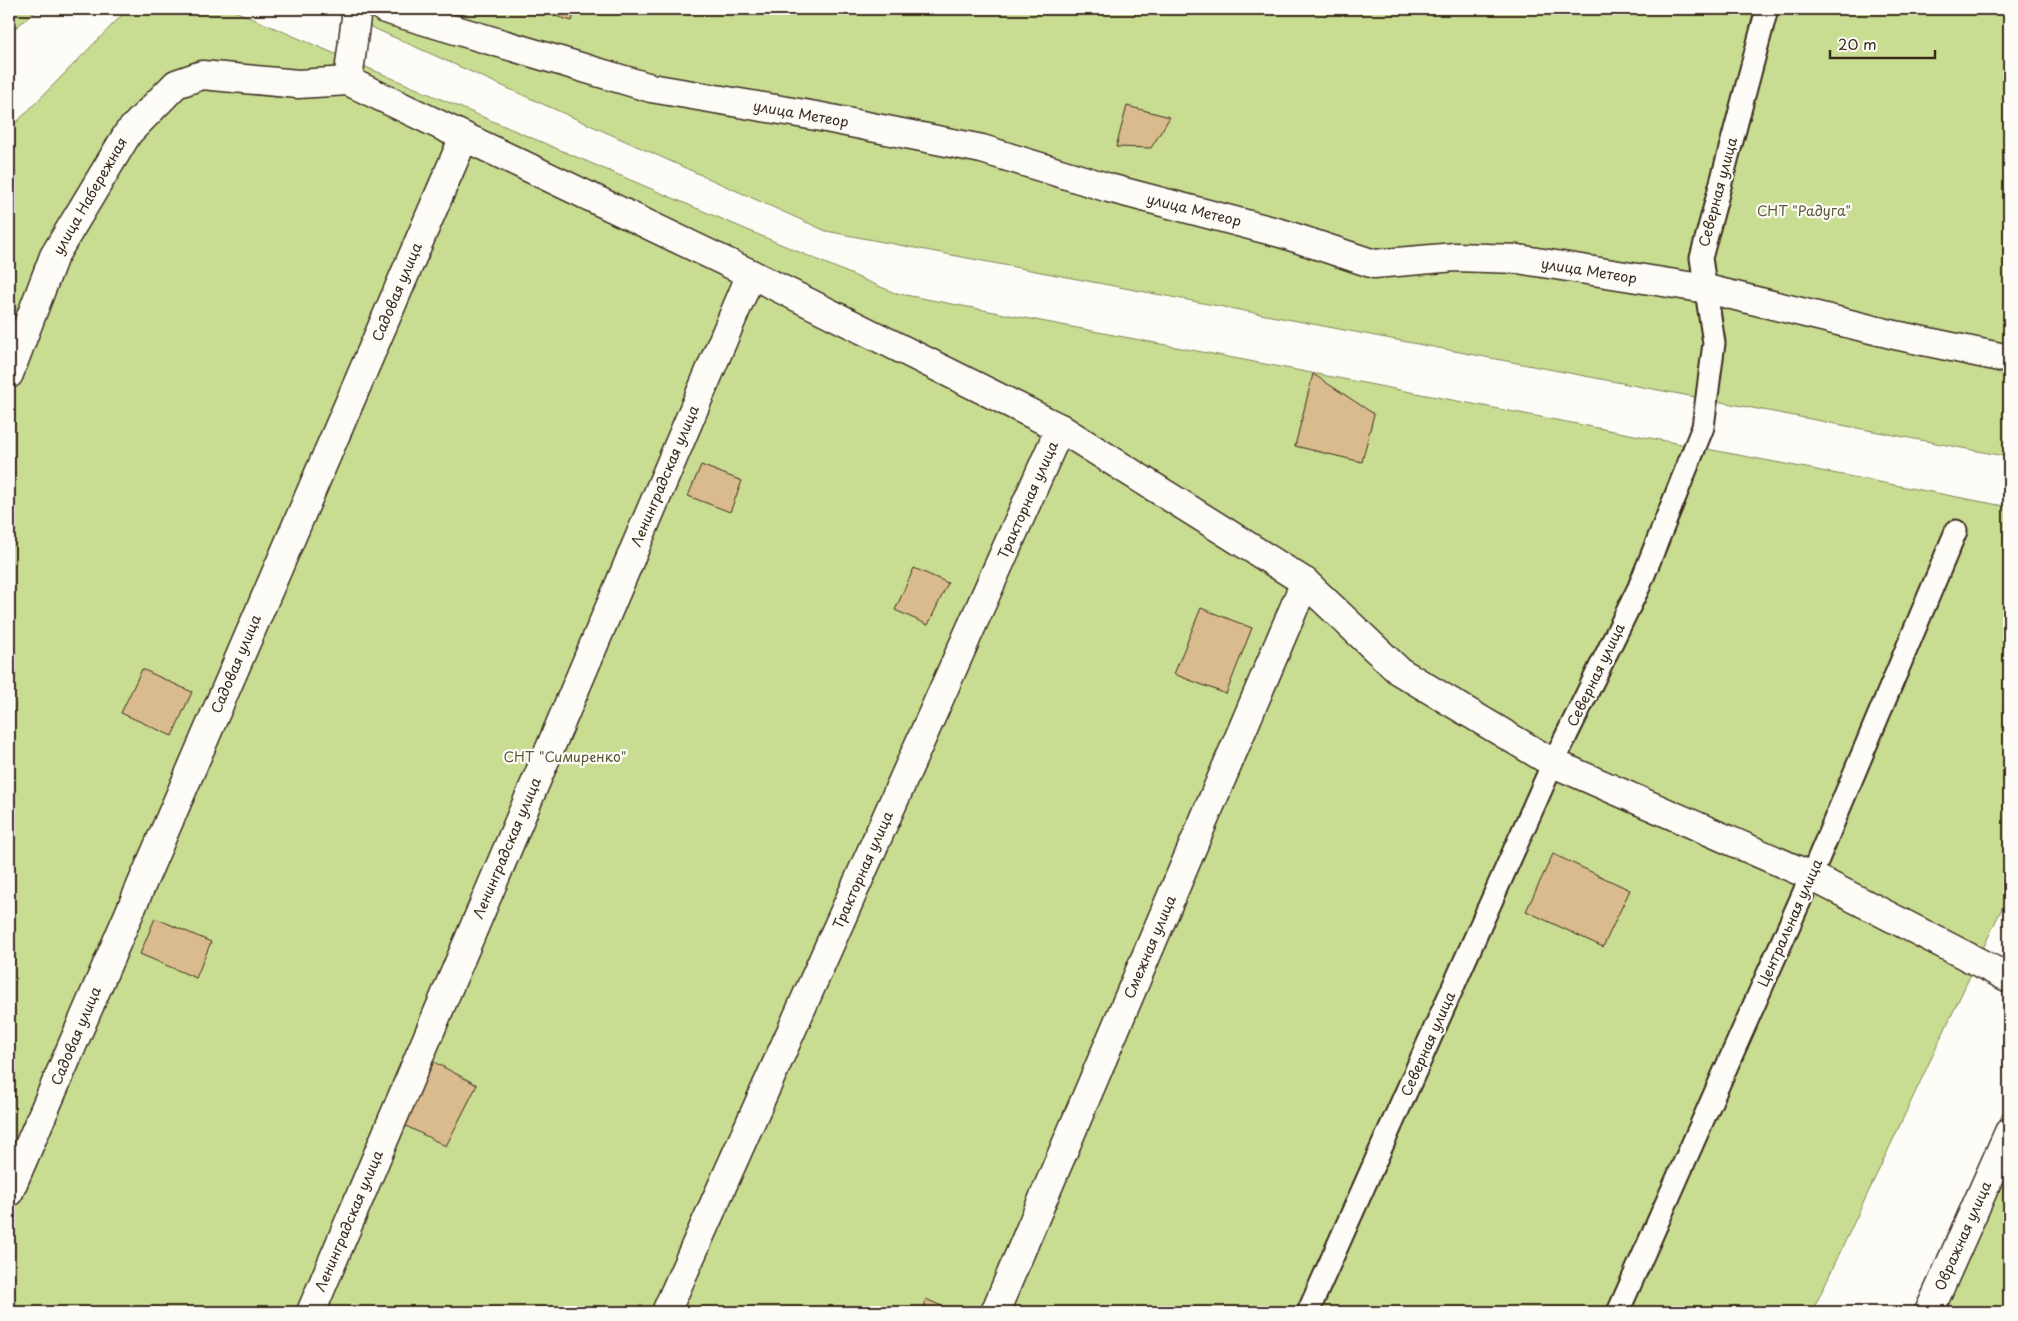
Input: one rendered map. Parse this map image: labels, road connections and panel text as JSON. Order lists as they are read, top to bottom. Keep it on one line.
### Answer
{"streets":{"street":["улица Метеор","улица Набережная","Садовая улица","Ленинградская улица","Тракторная улица","Смежная улица","Овражная улица"],"lane":["Северная улица","Центральная улица"]},"crossings":[["улица Метеор","Северная улица"]],"parks":["СНТ \"Радуга\"","СНТ \"Симиренко\""],"scale_bar":"20 m"}
